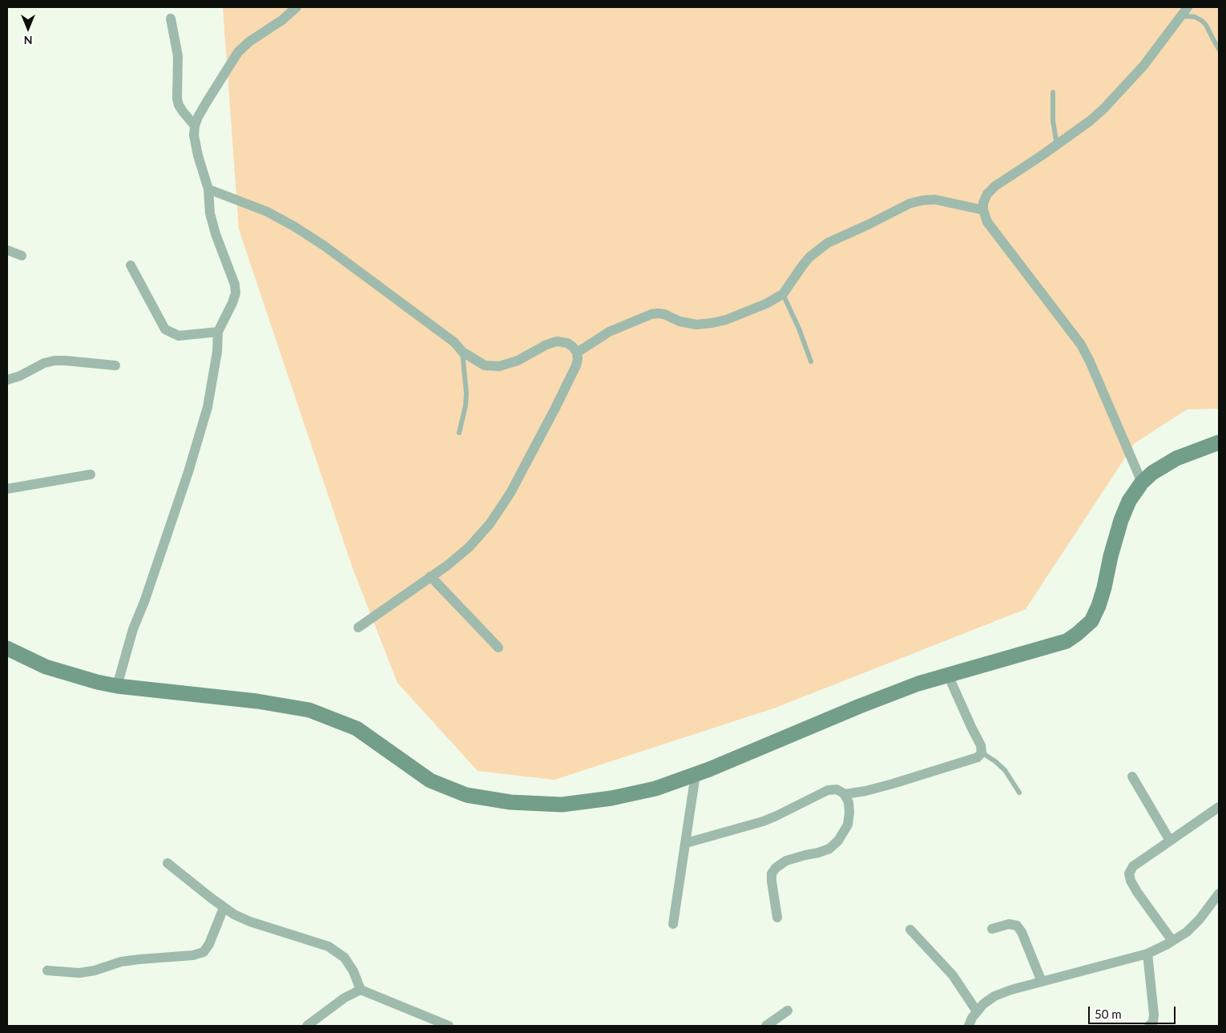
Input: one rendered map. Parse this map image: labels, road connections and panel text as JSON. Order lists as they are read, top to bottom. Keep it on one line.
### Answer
{"scale_bar":"50 m","north":"bottom"}
